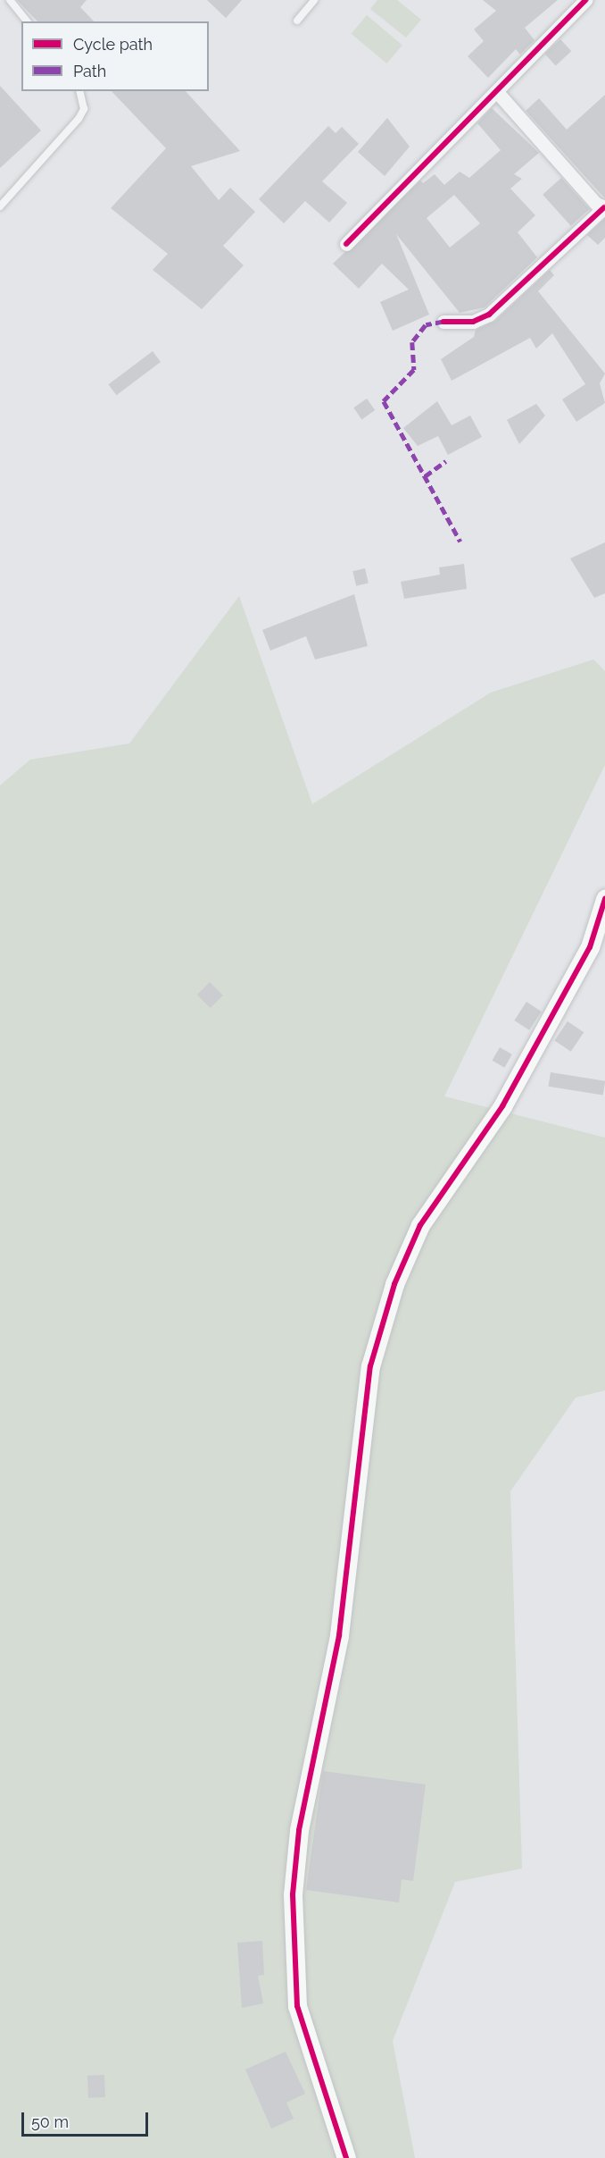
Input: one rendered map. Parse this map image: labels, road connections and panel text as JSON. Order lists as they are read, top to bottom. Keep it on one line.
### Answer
{"legend":["Cycle path","Path"],"scale_bar":"50 m"}
